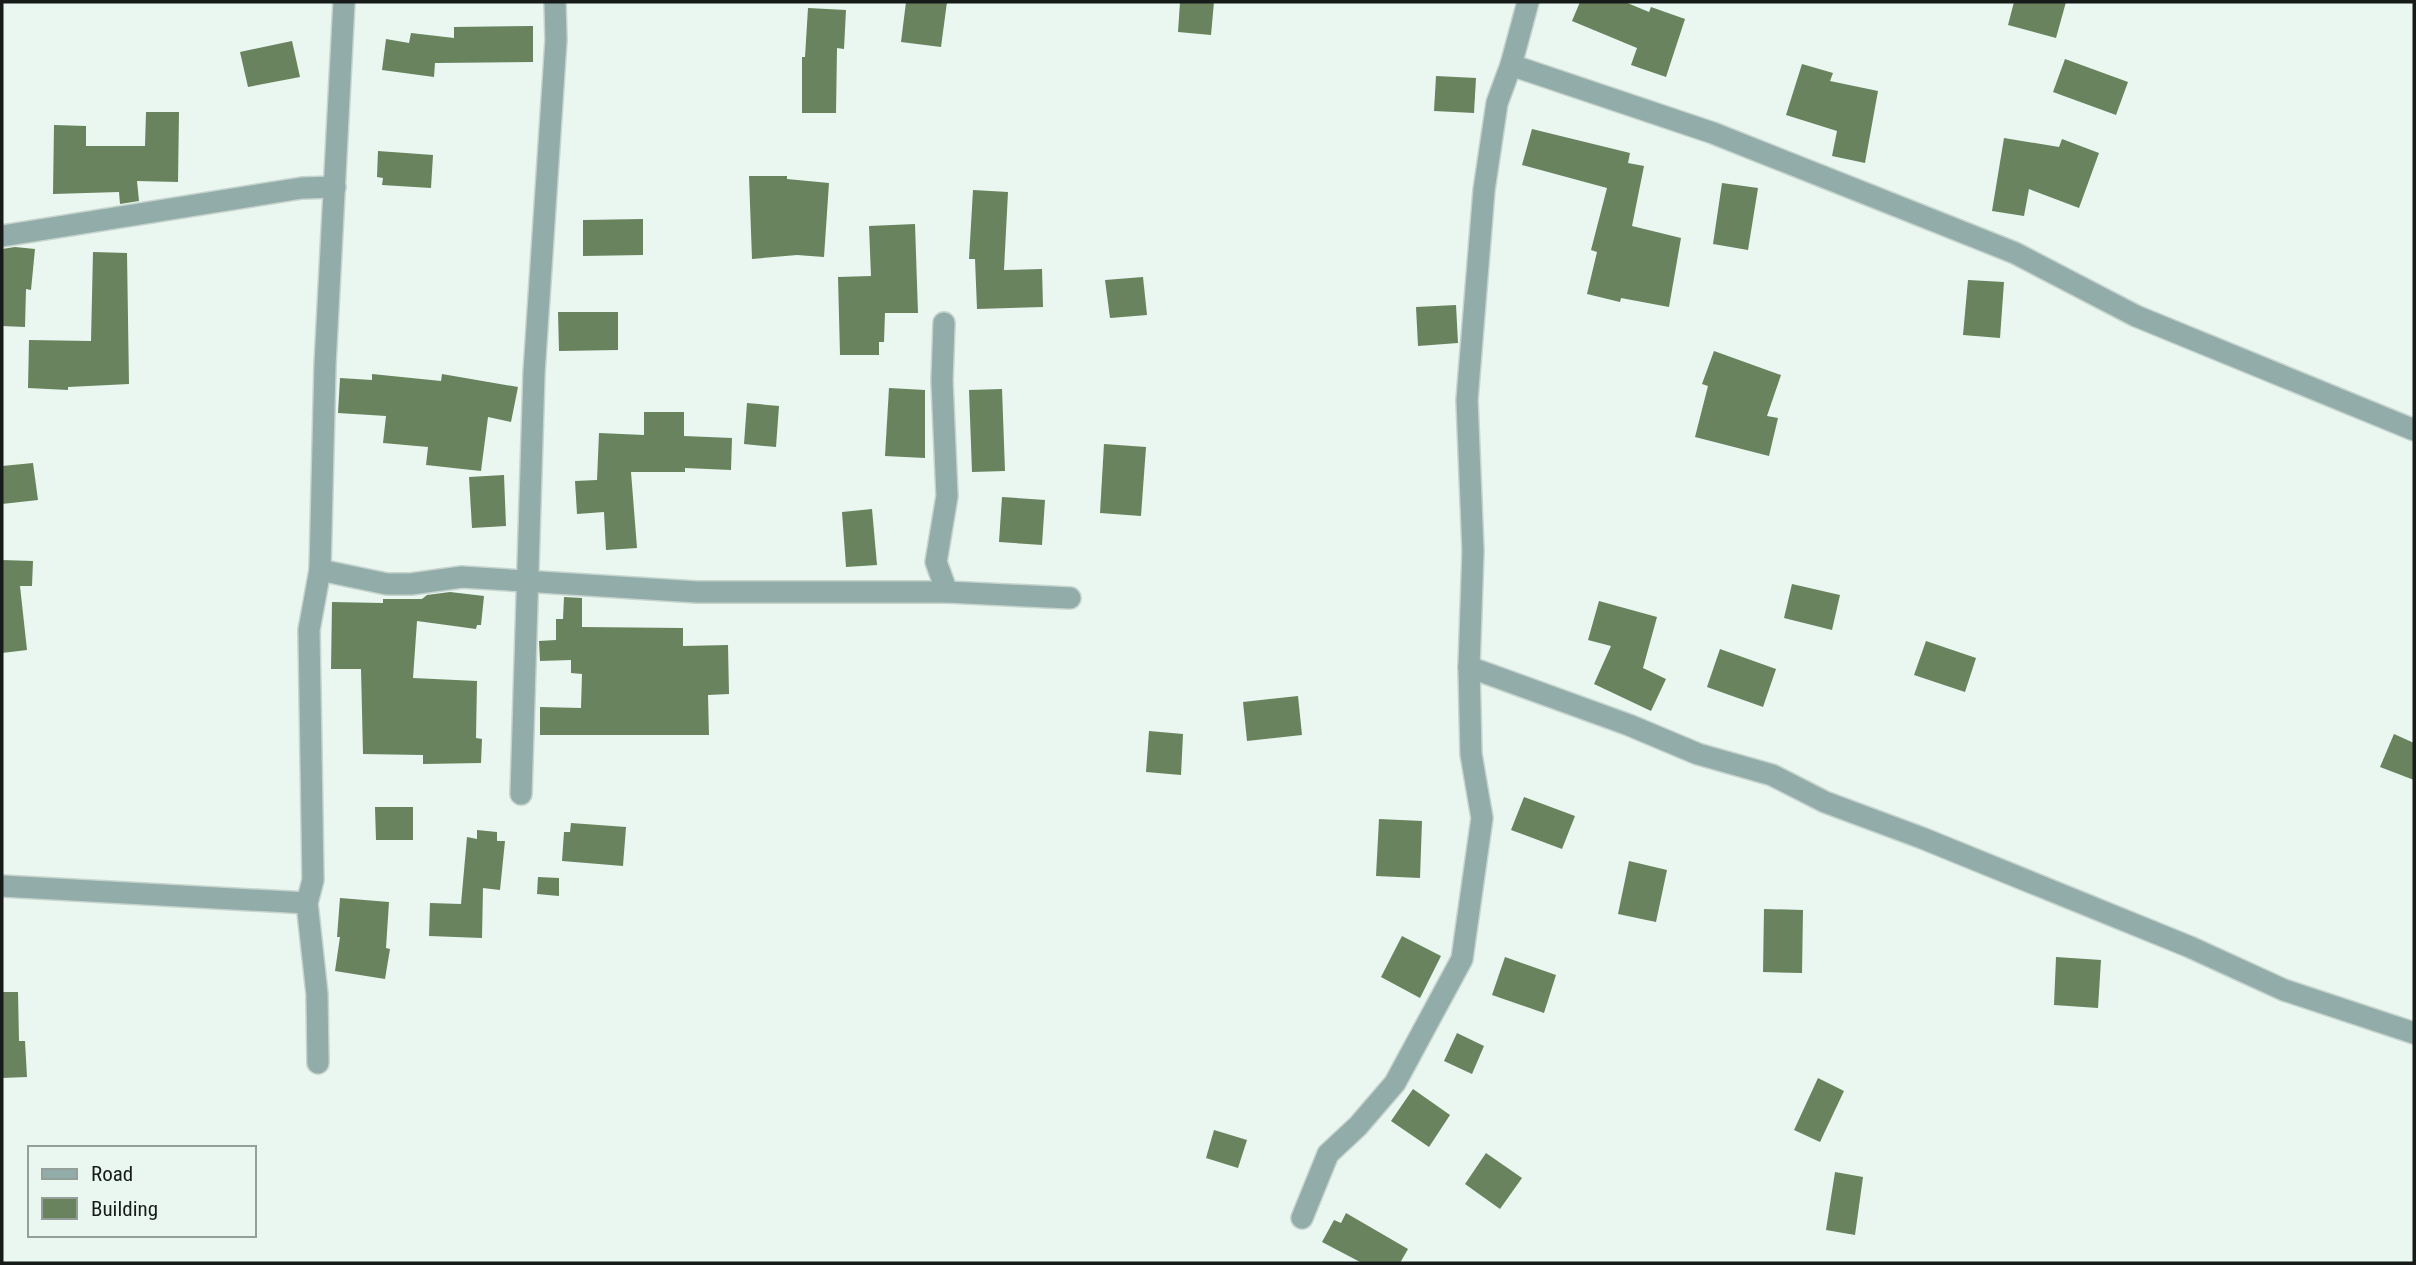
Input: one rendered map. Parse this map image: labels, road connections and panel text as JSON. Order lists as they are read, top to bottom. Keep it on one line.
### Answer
{"legend":["Road","Building"]}
